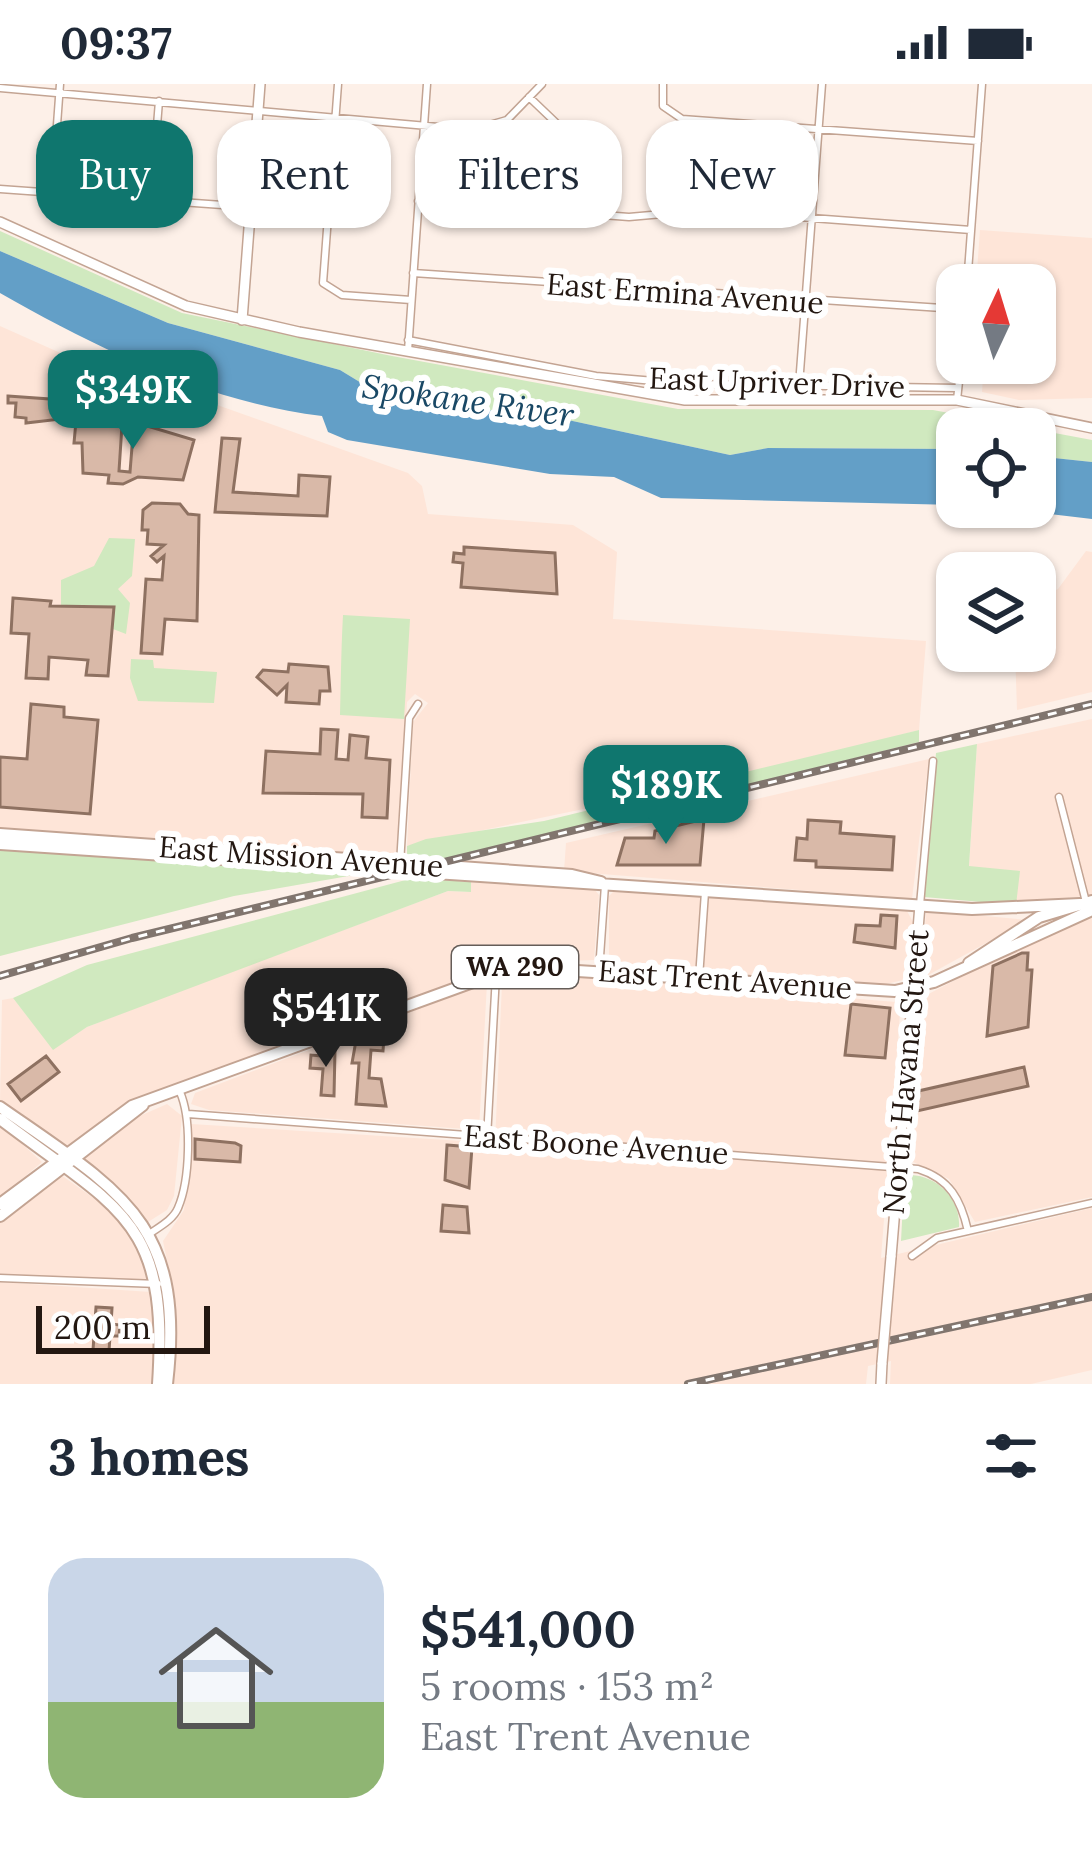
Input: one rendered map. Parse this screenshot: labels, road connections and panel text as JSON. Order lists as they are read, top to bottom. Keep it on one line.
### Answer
{"streets":{"main road":["East Mission Avenue","WA 290","East Trent Avenue"],"street":["East Ermina Avenue","East Upriver Drive","North Havana Street","East Boone Avenue"]},"crossings":[["East Mission Avenue","East Trent Avenue"],["East Mission Avenue","North Havana Street"],["East Trent Avenue","North Havana Street"],["North Havana Street","East Boone Avenue"]],"water":["Spokane River"],"scale_bar":"200 m","north":"top","page":{"status":"09:37","chip":["Buy","Rent","Filters","New"],"price":["$349K","$189K","$541K"],"scale":"200 m","heading":"3 homes","list":[{"name":"$541,000","note":"5 rooms · 153 m² · East Trent Avenue"}]}}
